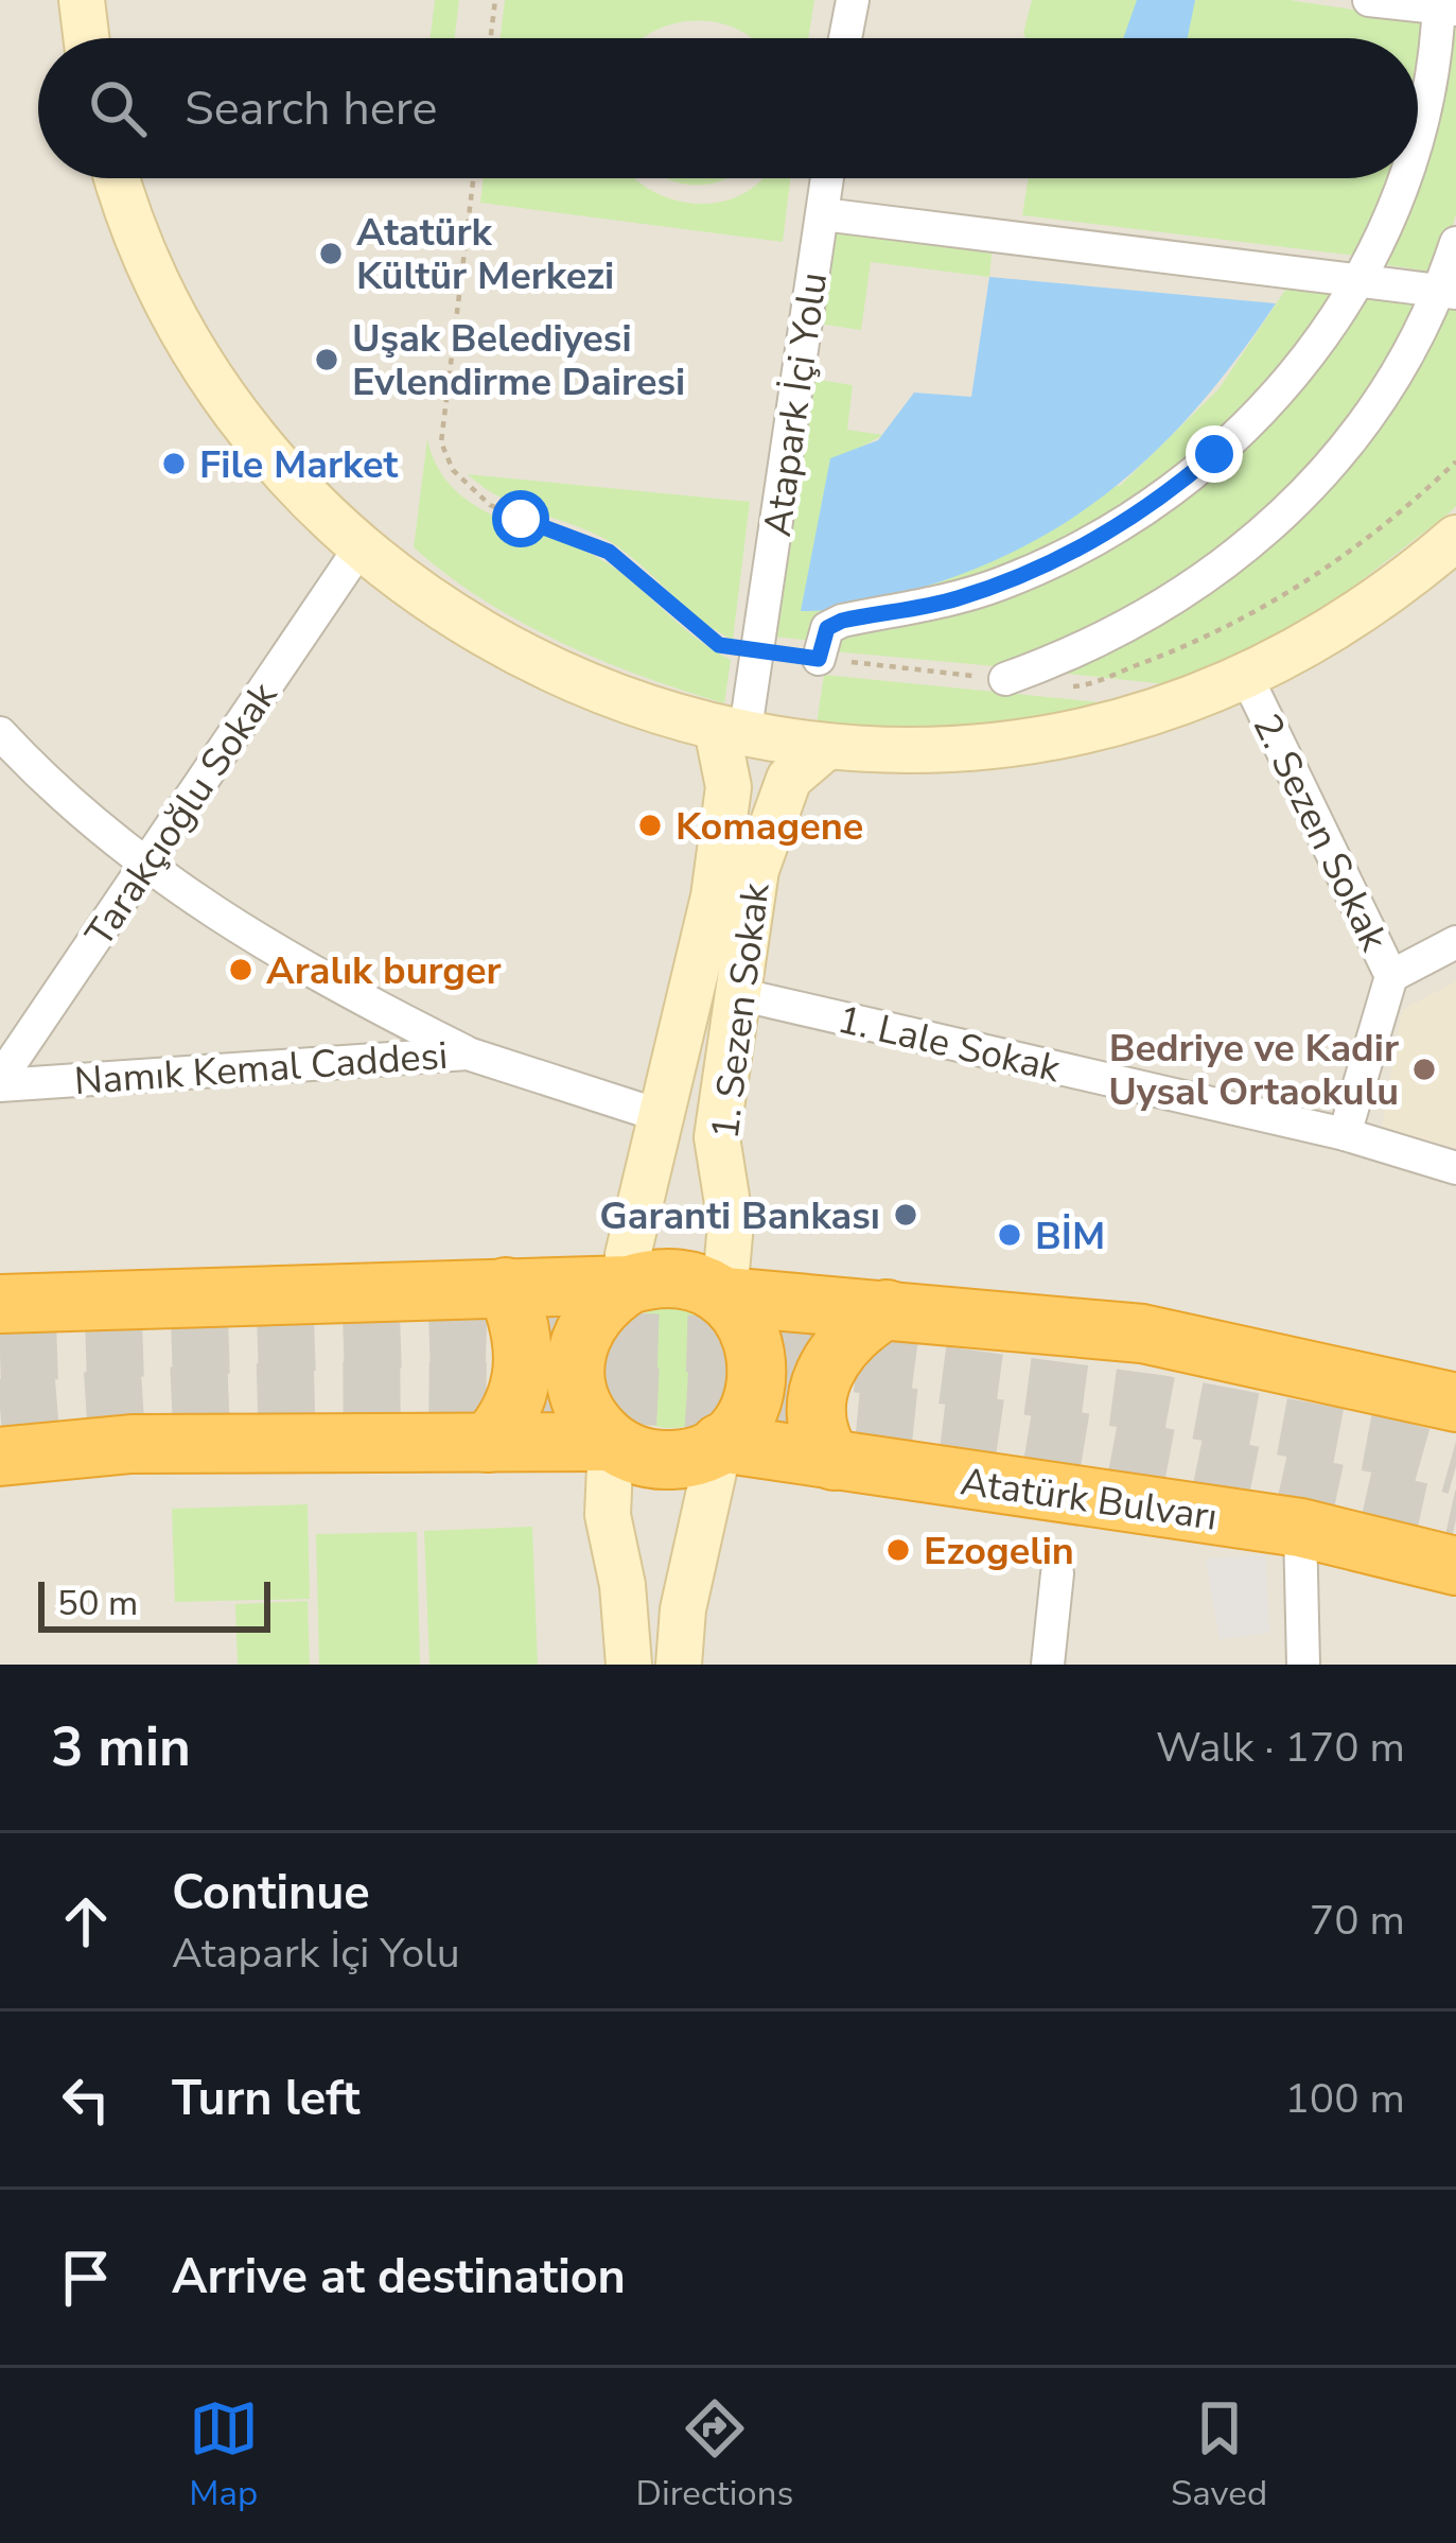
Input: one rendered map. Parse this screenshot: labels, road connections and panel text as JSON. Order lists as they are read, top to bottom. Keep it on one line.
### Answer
{"streets":{"highway":["Atatürk Bulvarı"],"main road":["1. Sezen Sokak"],"street":["Atapark İçi Yolu","Tarakçıoğlu Sokak","2. Sezen Sokak","1. Lale Sokak","Namık Kemal Caddesi"]},"crossings":[["Atapark İçi Yolu","1. Sezen Sokak"],["Tarakçıoğlu Sokak","Namık Kemal Caddesi"],["2. Sezen Sokak","1. Lale Sokak"],["1. Sezen Sokak","1. Lale Sokak"],["1. Sezen Sokak","Namık Kemal Caddesi"],["1. Sezen Sokak","Atatürk Bulvarı"]],"places":["Atatürk Kültür Merkezi","Uşak Belediyesi Evlendirme Dairesi","File Market","Komagene","Aralık burger","Bedriye ve Kadir Uysal Ortaokulu","Garanti Bankası","BİM","Ezogelin"],"scale_bar":"50 m","page":{"search":"Search here","scale":"50 m","heading":["3 min","Walk · 170 m"],"list":[["Continue","Atapark İçi Yolu","70 m"],["Turn left","100 m"],"Arrive at destination"],"nav":["Map","Directions","Saved"]}}
